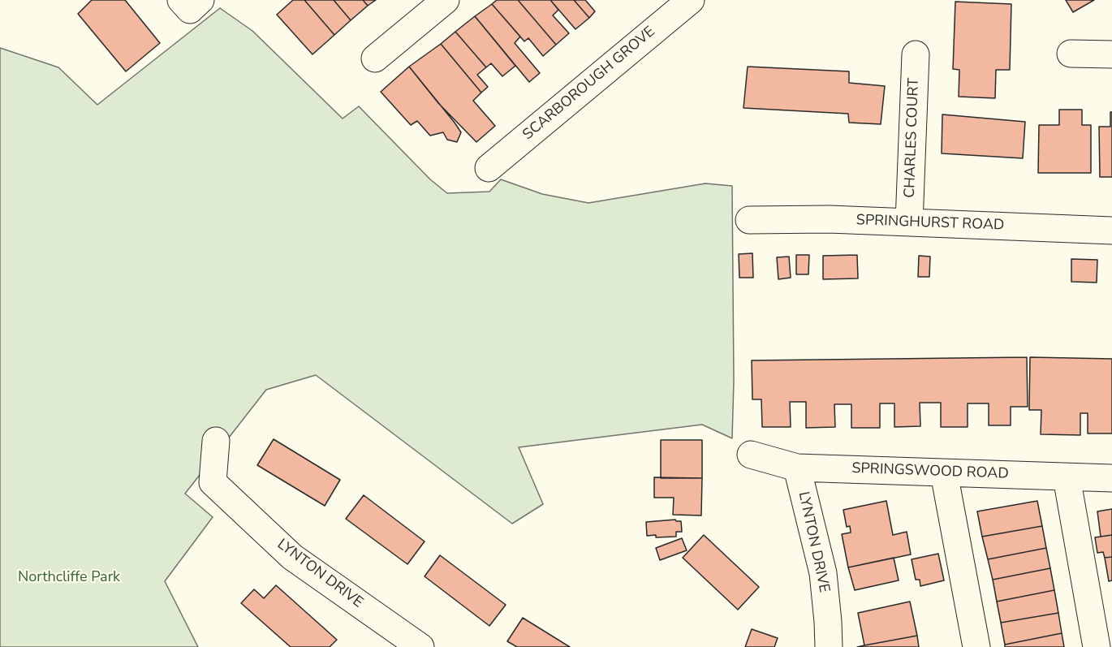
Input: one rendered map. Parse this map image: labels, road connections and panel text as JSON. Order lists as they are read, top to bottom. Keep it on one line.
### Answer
{"streets":{"street":["SCARBOROUGH GROVE","CHARLES COURT","SPRINGHURST ROAD","SPRINGSWOOD ROAD","LYNTON DRIVE"]},"crossings":[["CHARLES COURT","SPRINGHURST ROAD"],["SPRINGSWOOD ROAD","LYNTON DRIVE"]],"parks":["Northcliffe Park"]}
